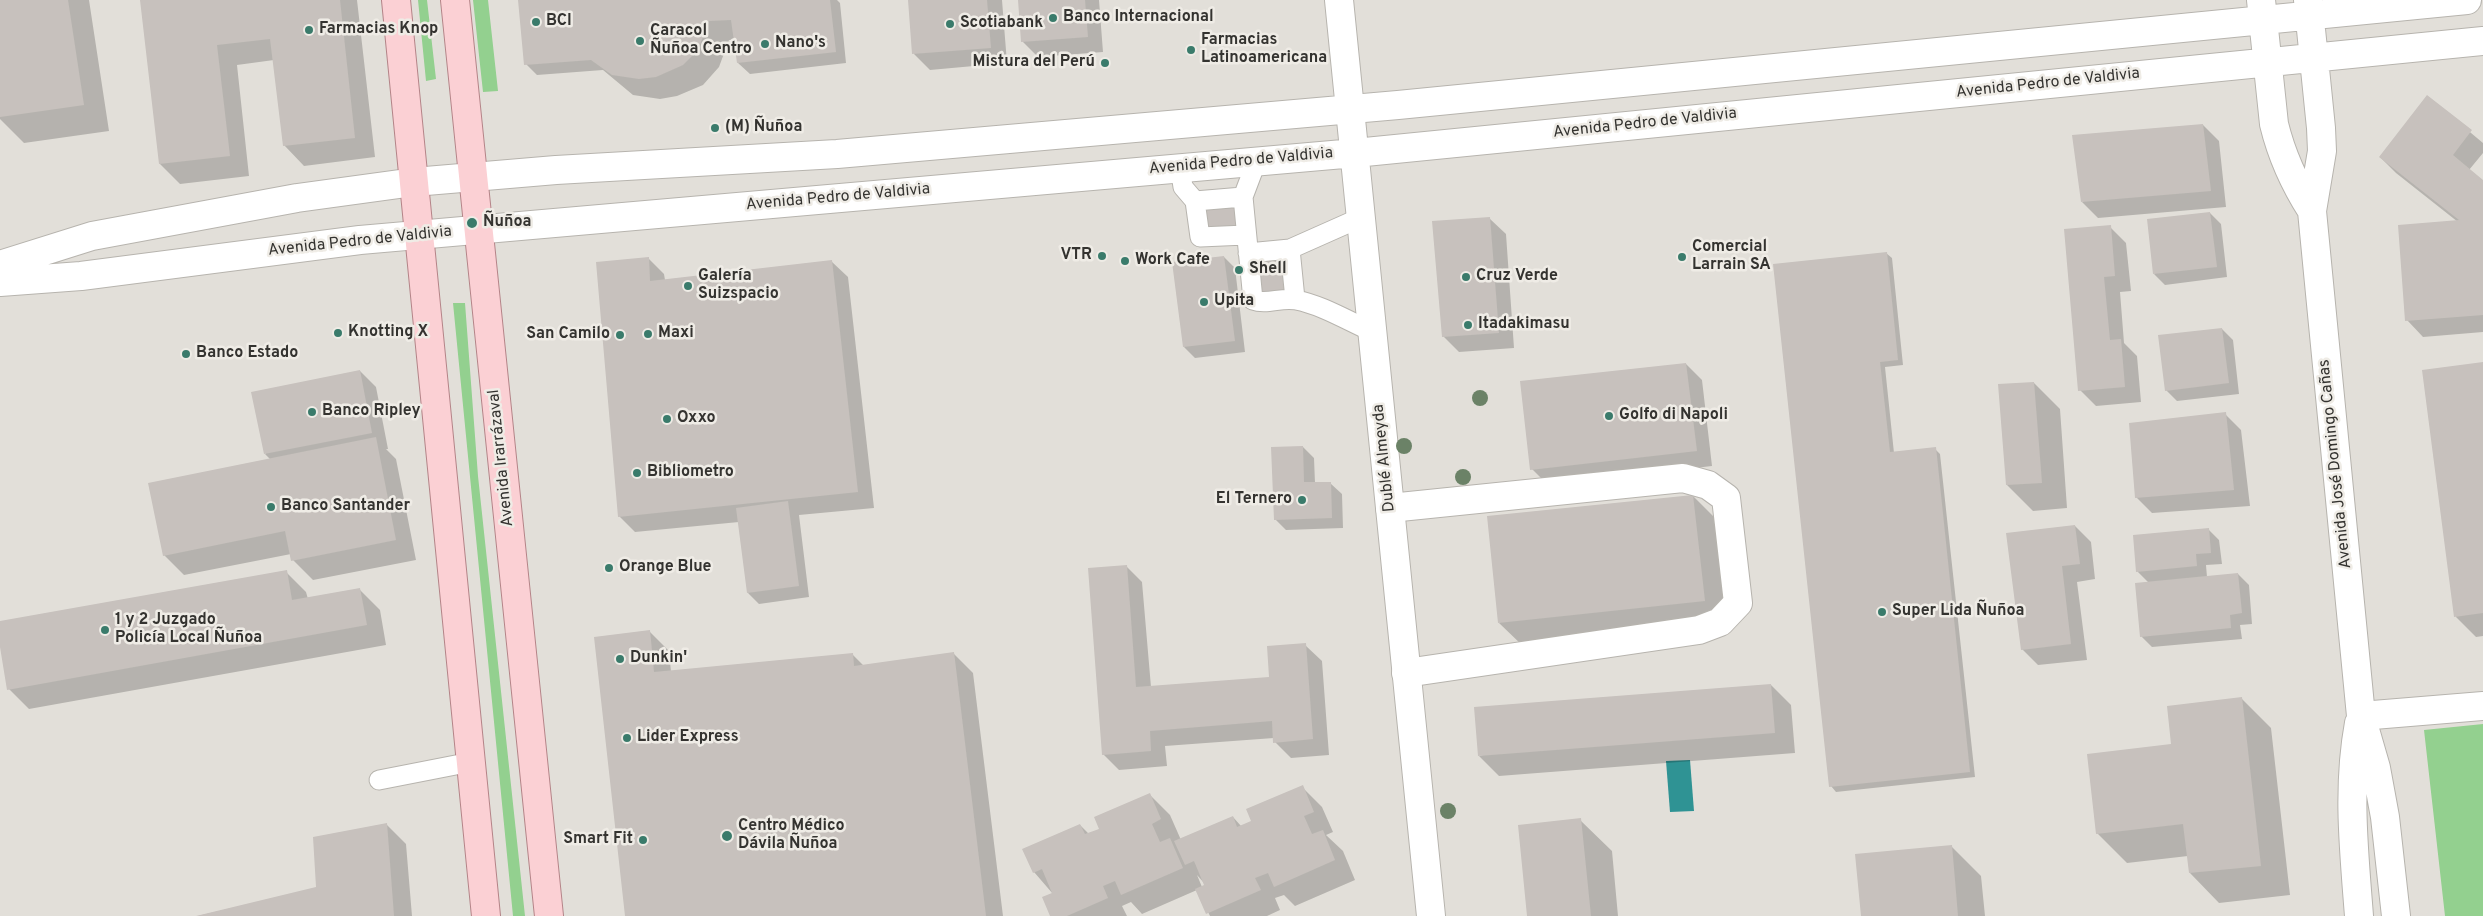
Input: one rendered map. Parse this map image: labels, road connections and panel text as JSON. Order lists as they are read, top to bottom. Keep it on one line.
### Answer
{"streets":{"main road":["Avenida Pedro de Valdivia","Avenida Irarrázaval","Dublé Almeyda","Avenida José Domingo Cañas"]},"crossings":[["Avenida Pedro de Valdivia","Avenida Irarrázaval"],["Avenida Pedro de Valdivia","Dublé Almeyda"],["Avenida Pedro de Valdivia","Avenida José Domingo Cañas"]],"places":["Banco Internacional","BCI","Scotiabank","Farmacias Knop","Caracol Ñuñoa Centro","Nano's","Farmacias Latinoamericana","Mistura del Perú","(M) Ñuñoa","Ñuñoa","VTR","Comercial Larrain SA","Work Cafe","Shell","Cruz Verde","Galería Suizspacio","Upita","Itadakimasu","Knotting X","Maxi","San Camilo","Banco Estado","Banco Ripley","Golfo di Napoli","Oxxo","Bibliometro","El Ternero","Banco Santander","Orange Blue","Super Lida Ñuñoa","1 y 2 Juzgado Policía Local Ñuñoa","Dunkin'","Lider Express","Centro Médico Dávila Ñuñoa","Smart Fit"]}
